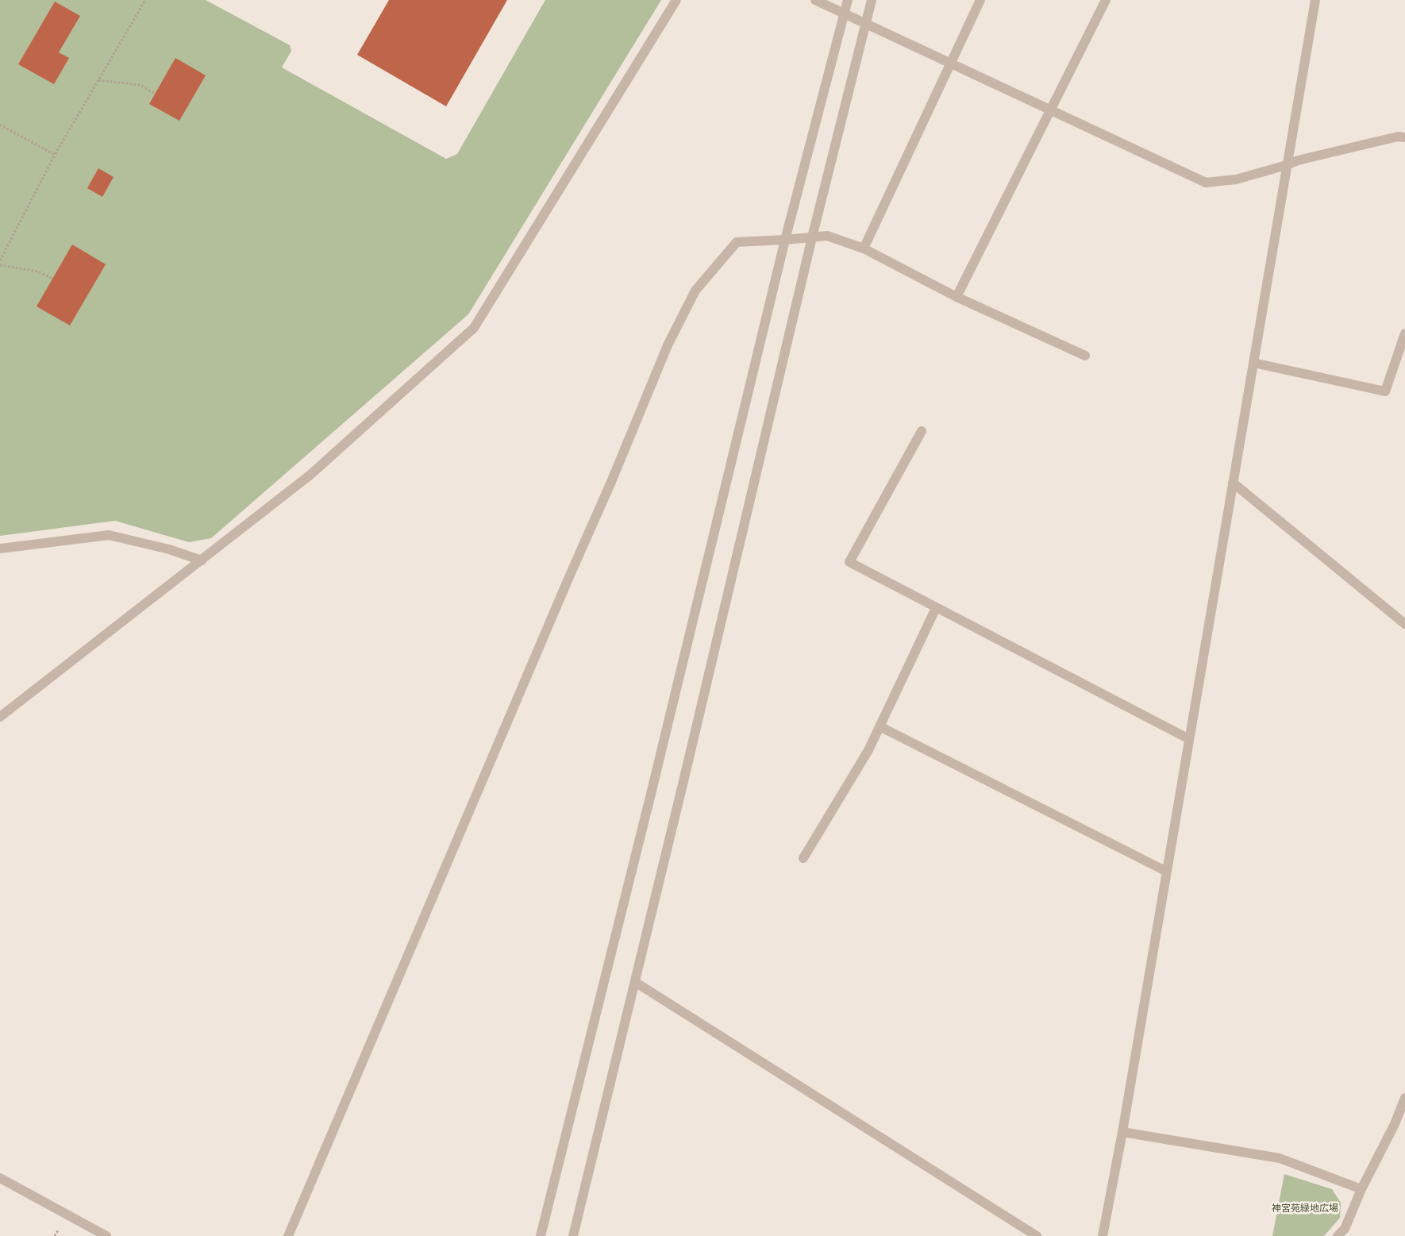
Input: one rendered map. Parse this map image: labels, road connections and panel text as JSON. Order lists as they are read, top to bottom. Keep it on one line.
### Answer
{"parks":["神宮苑緑地広場"]}
